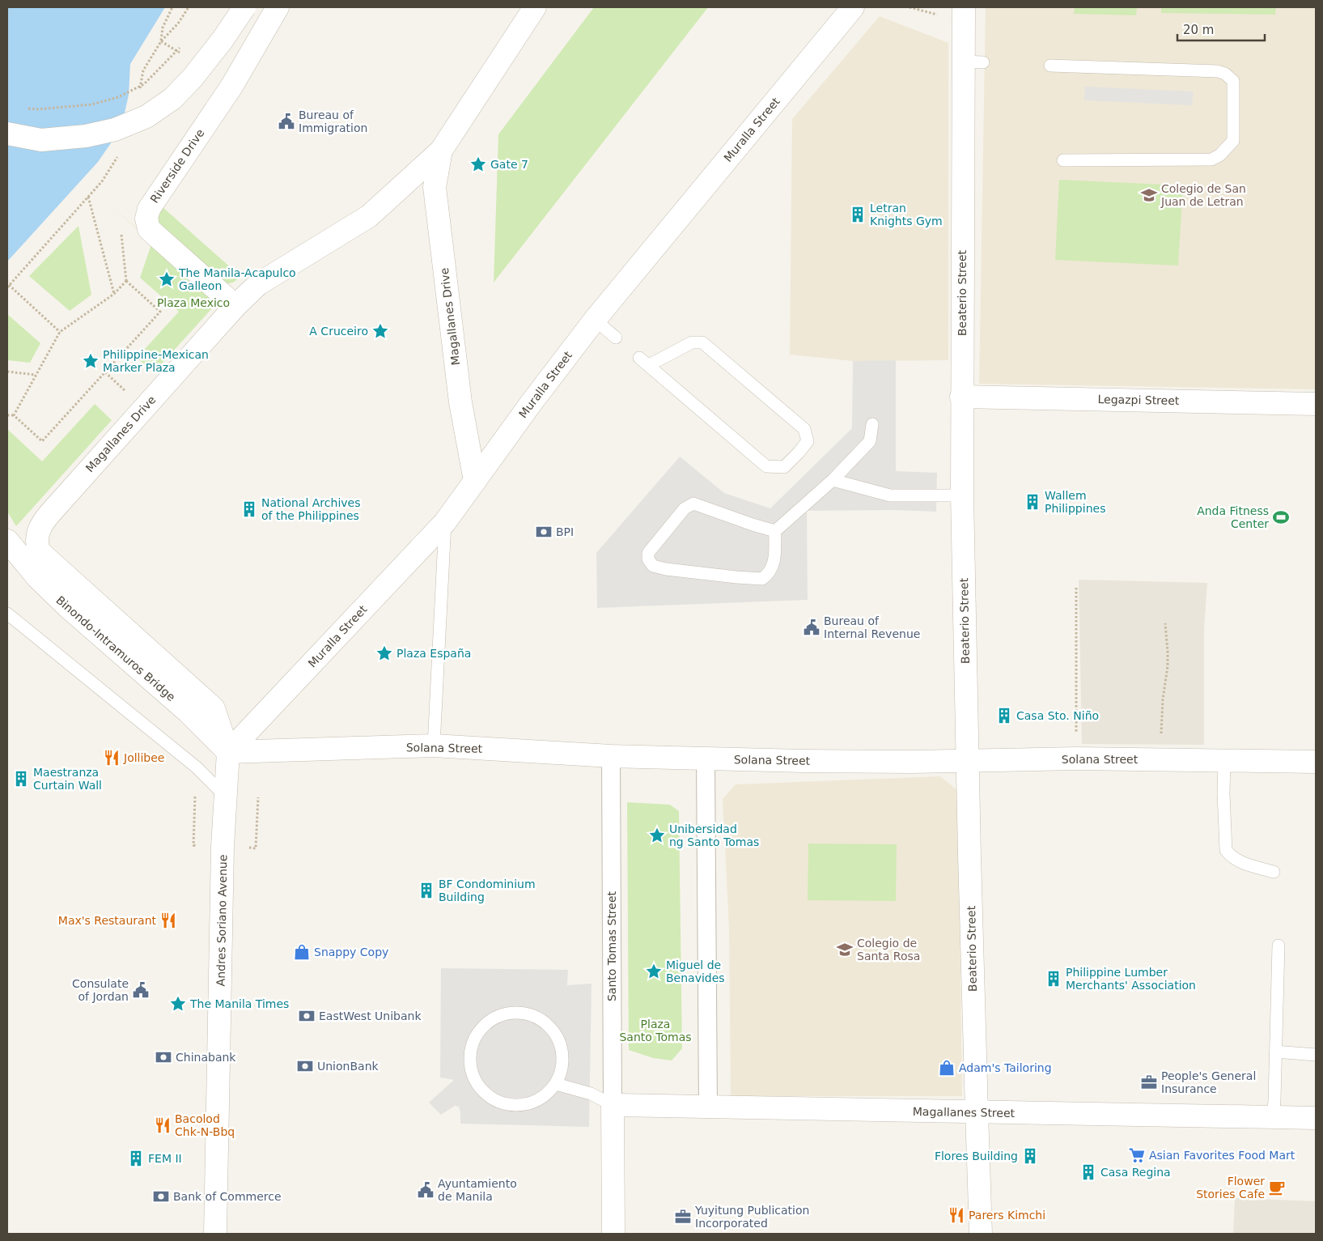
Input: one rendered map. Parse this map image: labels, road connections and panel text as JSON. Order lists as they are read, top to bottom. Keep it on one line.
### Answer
{"streets":{"street":["Muralla Street","Riverside Drive","Beaterio Street","Magallanes Drive","Legazpi Street","Binondo-Intramuros Bridge","Solana Street","Andres Soriano Avenue","Santo Tomas Street","Magallanes Street"]},"crossings":[["Muralla Street","Magallanes Drive"],["Muralla Street","Binondo-Intramuros Bridge"],["Muralla Street","Solana Street"],["Muralla Street","Andres Soriano Avenue"],["Riverside Drive","Magallanes Drive"],["Beaterio Street","Legazpi Street"],["Beaterio Street","Solana Street"],["Beaterio Street","Magallanes Street"],["Magallanes Drive","Binondo-Intramuros Bridge"],["Magallanes Drive","Solana Street"],["Magallanes Drive","Andres Soriano Avenue"],["Binondo-Intramuros Bridge","Solana Street"],["Binondo-Intramuros Bridge","Andres Soriano Avenue"],["Solana Street","Andres Soriano Avenue"],["Solana Street","Santo Tomas Street"],["Santo Tomas Street","Magallanes Street"]],"parks":["Plaza Mexico","Plaza Santo Tomas"],"places":{"public building":["Bureau of Immigration","Bureau of Internal Revenue","Consulate of Jordan","Ayuntamiento de Manila"],"place":["Gate 7","The Manila-Acapulco Galleon","A Cruceiro","Philippine-Mexican Marker Plaza","Plaza España","Unibersidad ng Santo Tomas","Miguel de Benavides","The Manila Times"],"school or university":["Colegio de San Juan de Letran","Colegio de Santa Rosa"],"building":["Letran Knights Gym","Wallem Philippines","National Archives of the Philippines","Casa Sto. Niño","Maestranza Curtain Wall","BF Condominium Building","Philippine Lumber Merchants' Association","Flores Building","FEM II","Casa Regina"],"sports":["Anda Fitness Center"],"bank":["BPI","EastWest Unibank","Chinabank","UnionBank","Bank of Commerce"],"restaurant":["Jollibee","Max's Restaurant","Bacolod Chk-N-Bbq","Parers Kimchi"],"shop":["Snappy Copy","Adam's Tailoring"],"office":["People's General Insurance","Yuyitung Publication Incorporated"],"supermarket":["Asian Favorites Food Mart"],"cafe":["Flower Stories Cafe"]},"scale_bar":"20 m"}
